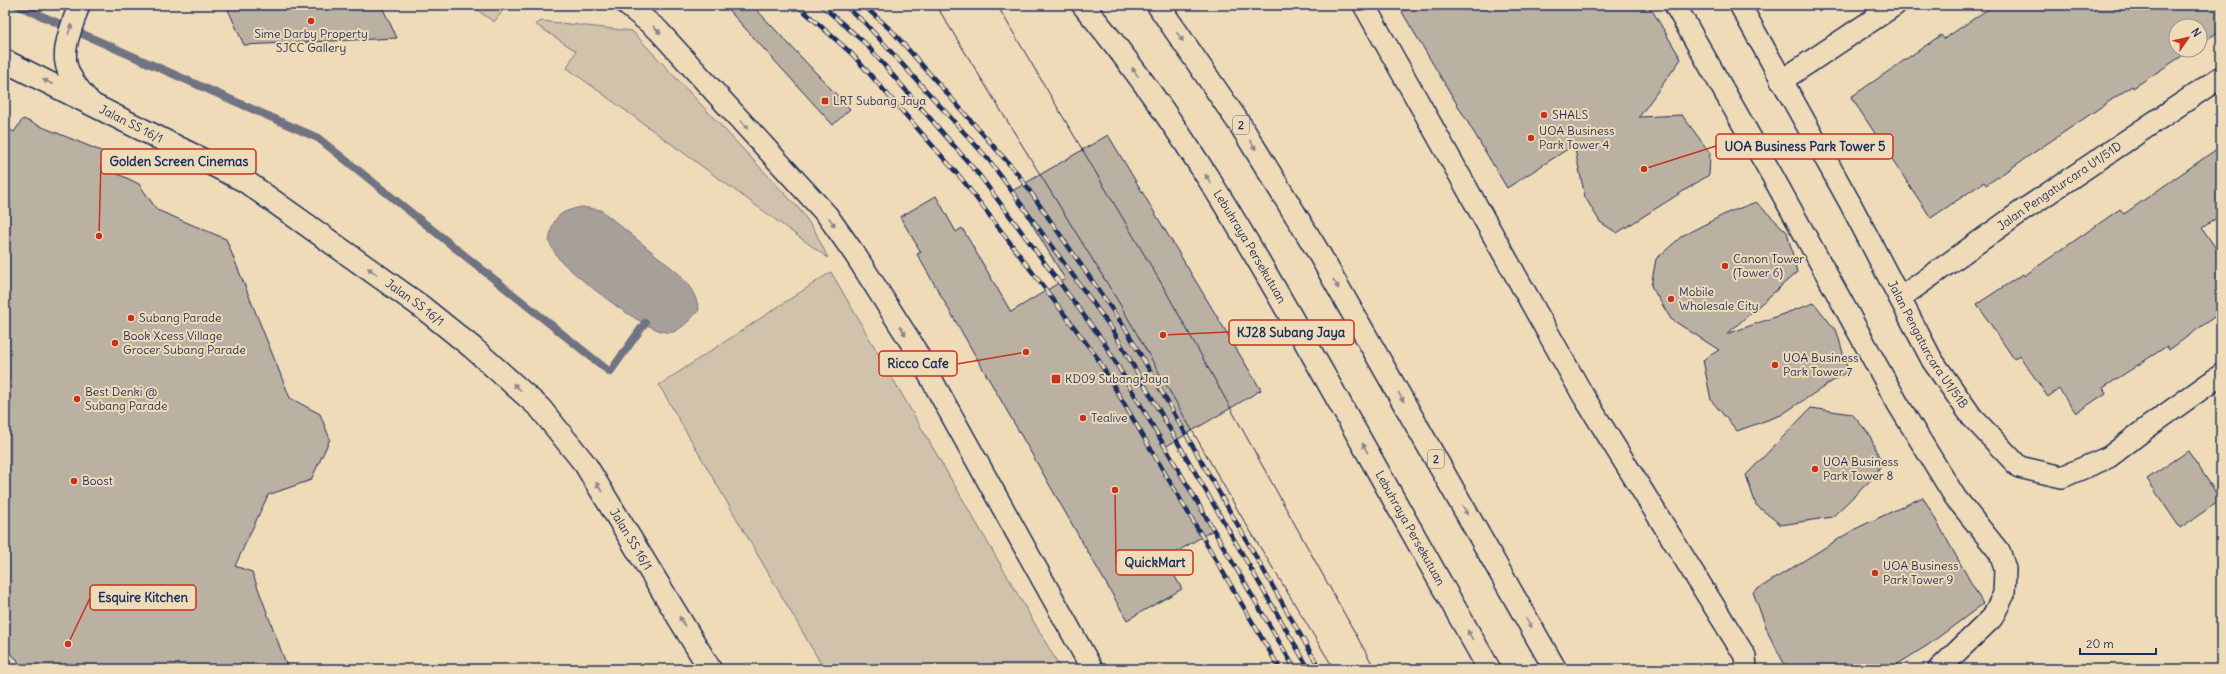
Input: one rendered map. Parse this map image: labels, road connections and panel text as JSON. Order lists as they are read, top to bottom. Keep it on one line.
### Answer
{"streets":{"main road":["Jalan SS 16/1","2","Lebuhraya Persekutuan"],"street":["Jalan Pengaturcara U1/51D","Jalan Pengaturcara U1/51B"]},"crossings":[["Jalan Pengaturcara U1/51D","Jalan Pengaturcara U1/51B"]],"one_way":["Jalan SS 16/1"],"places":{"other":["Sime Darby Property SJCC Gallery","SHALS","UOA Business Park Tower 4","UOA Business Park Tower 5","Golden Screen Cinemas","Canon Tower (Tower 6)","Mobile Wholesale City","Subang Parade","KJ28 Subang Jaya","Book Xcess Village Grocer Subang Parade","Ricco Cafe","UOA Business Park Tower 7","Best Denki @ Subang Parade","Tealive","UOA Business Park Tower 8","Boost","QuickMart","UOA Business Park Tower 9","Esquire Kitchen"],"transit":["LRT Subang Jaya","KD09 Subang Jaya"]},"scale_bar":"20 m","north":"top right"}
